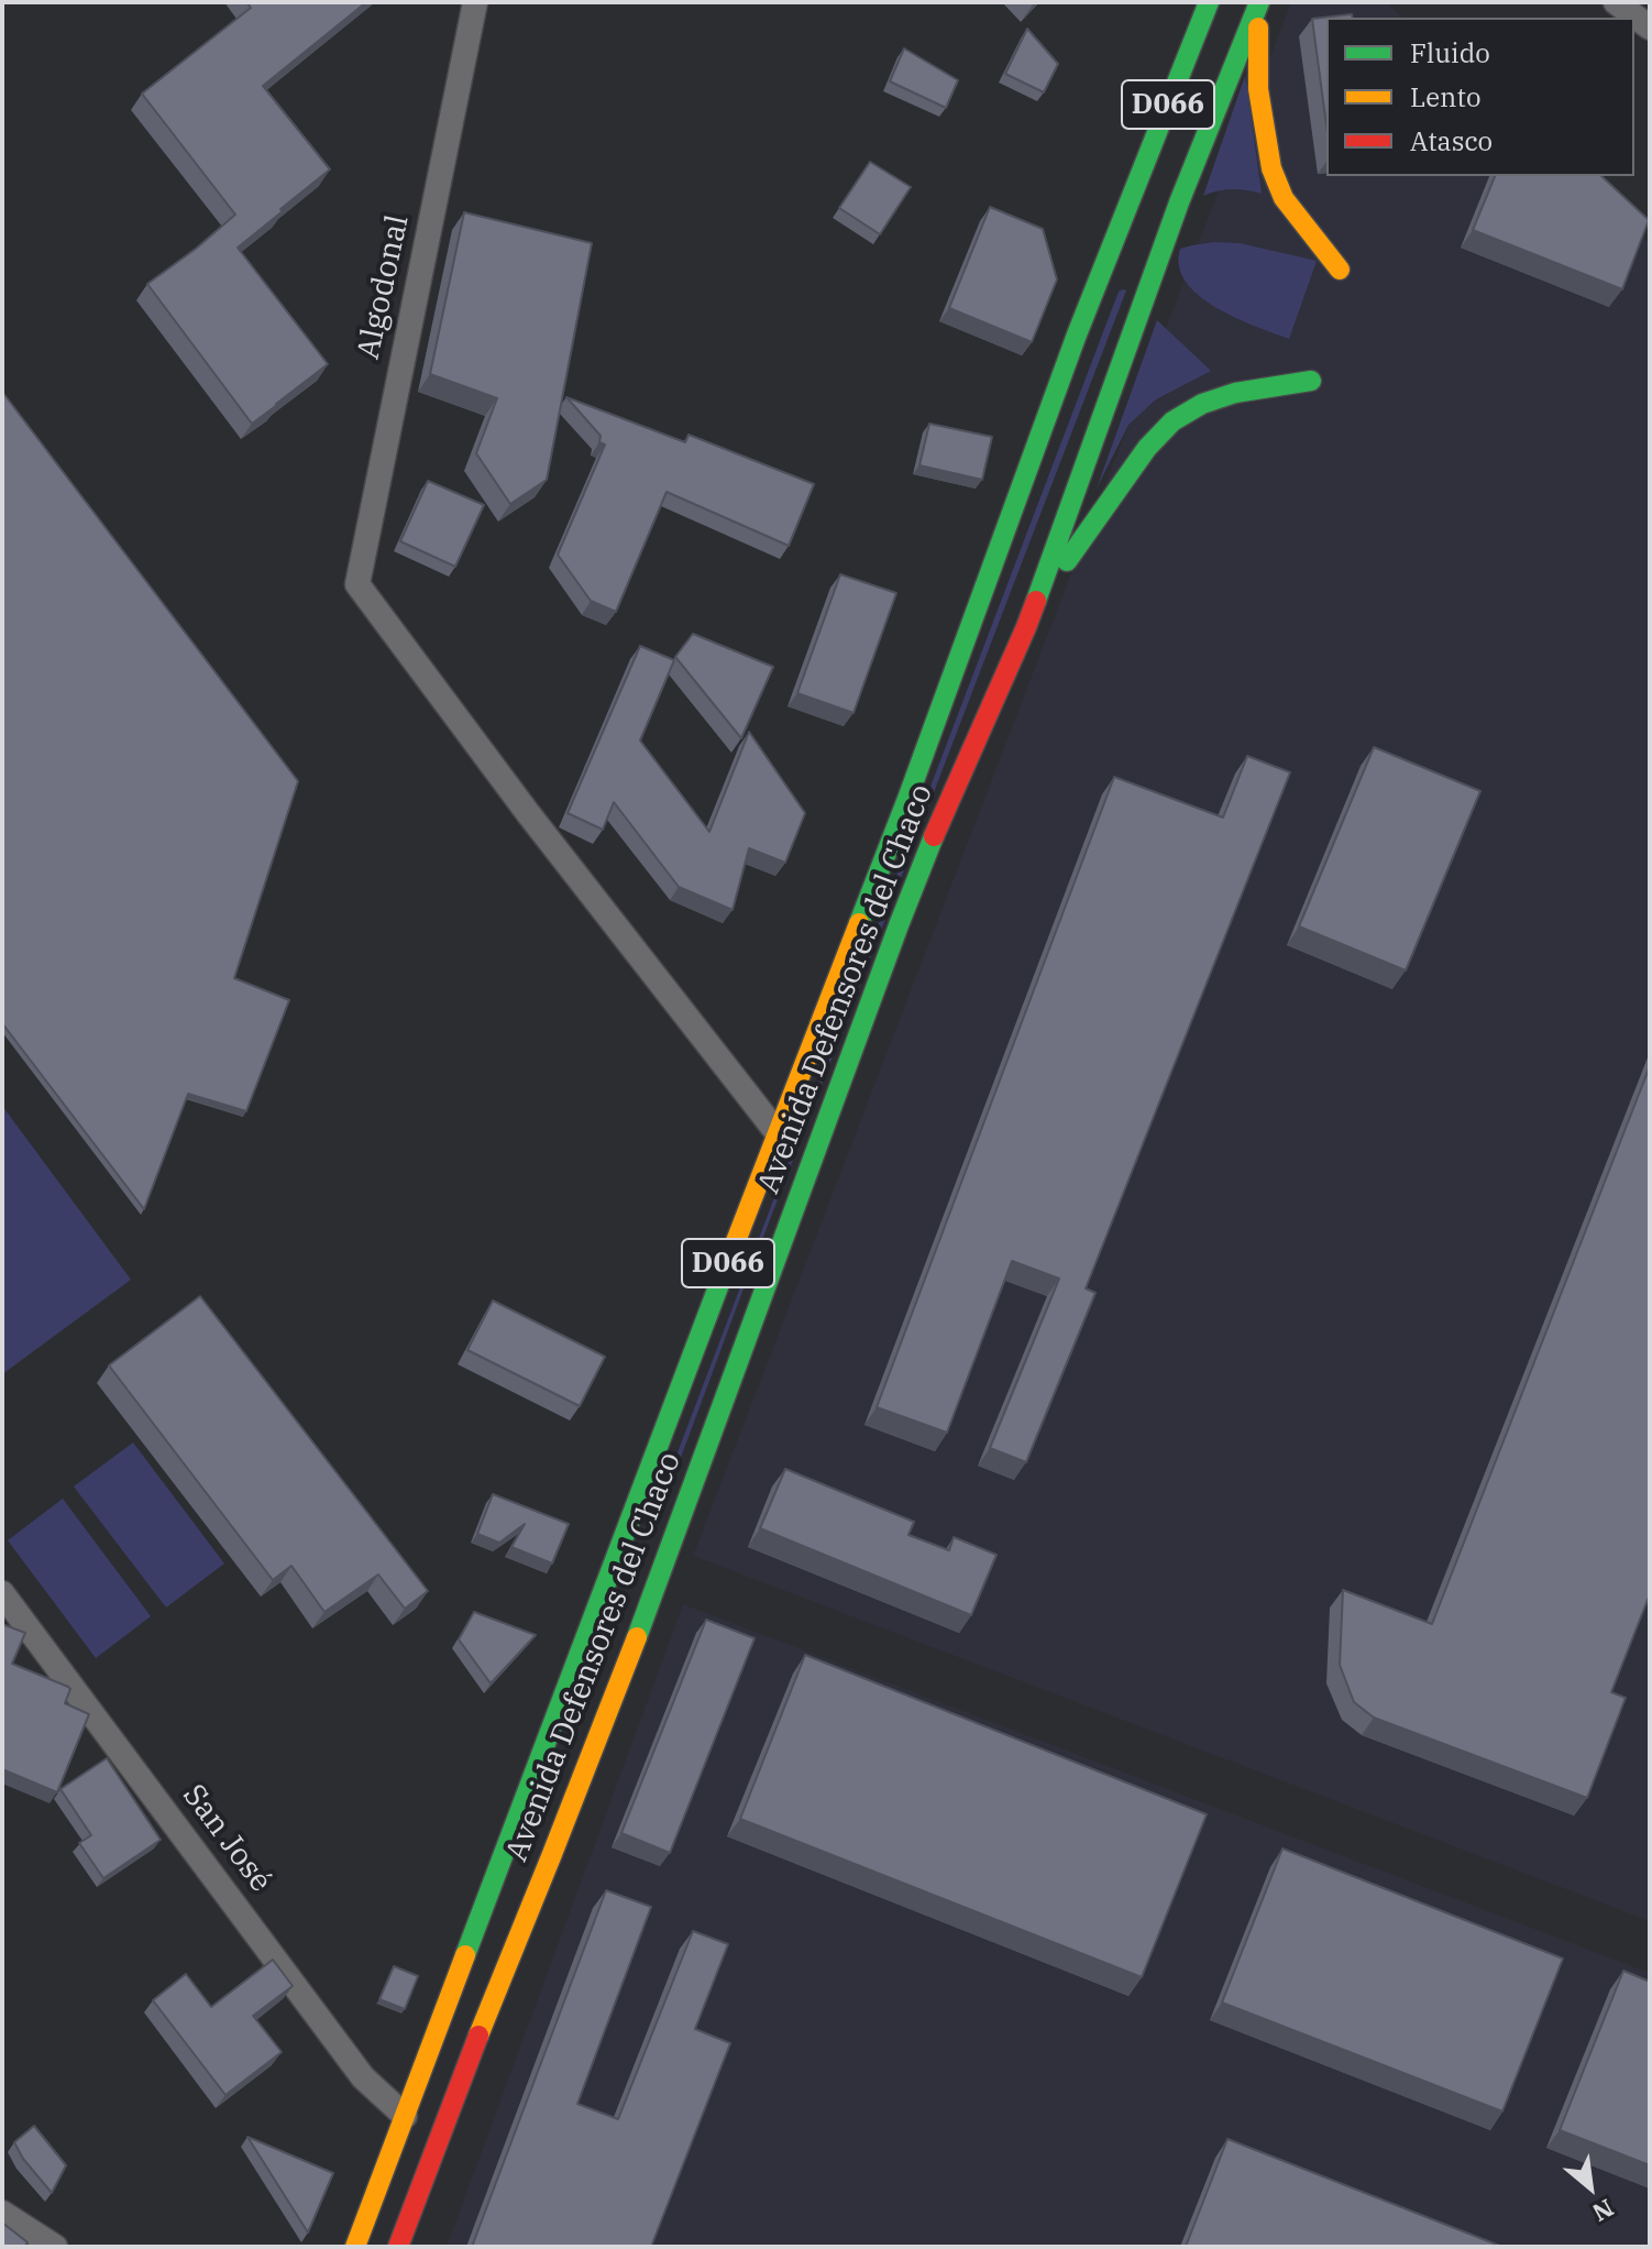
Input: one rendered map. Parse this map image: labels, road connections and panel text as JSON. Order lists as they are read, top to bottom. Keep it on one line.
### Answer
{"streets":{"highway":["D066","Avenida Defensores del Chaco"],"street":["Algodonal","San José"]},"crossings":[["Algodonal","Avenida Defensores del Chaco"],["Avenida Defensores del Chaco","San José"]],"legend":["Fluido","Lento","Atasco"],"north":"bottom right"}
